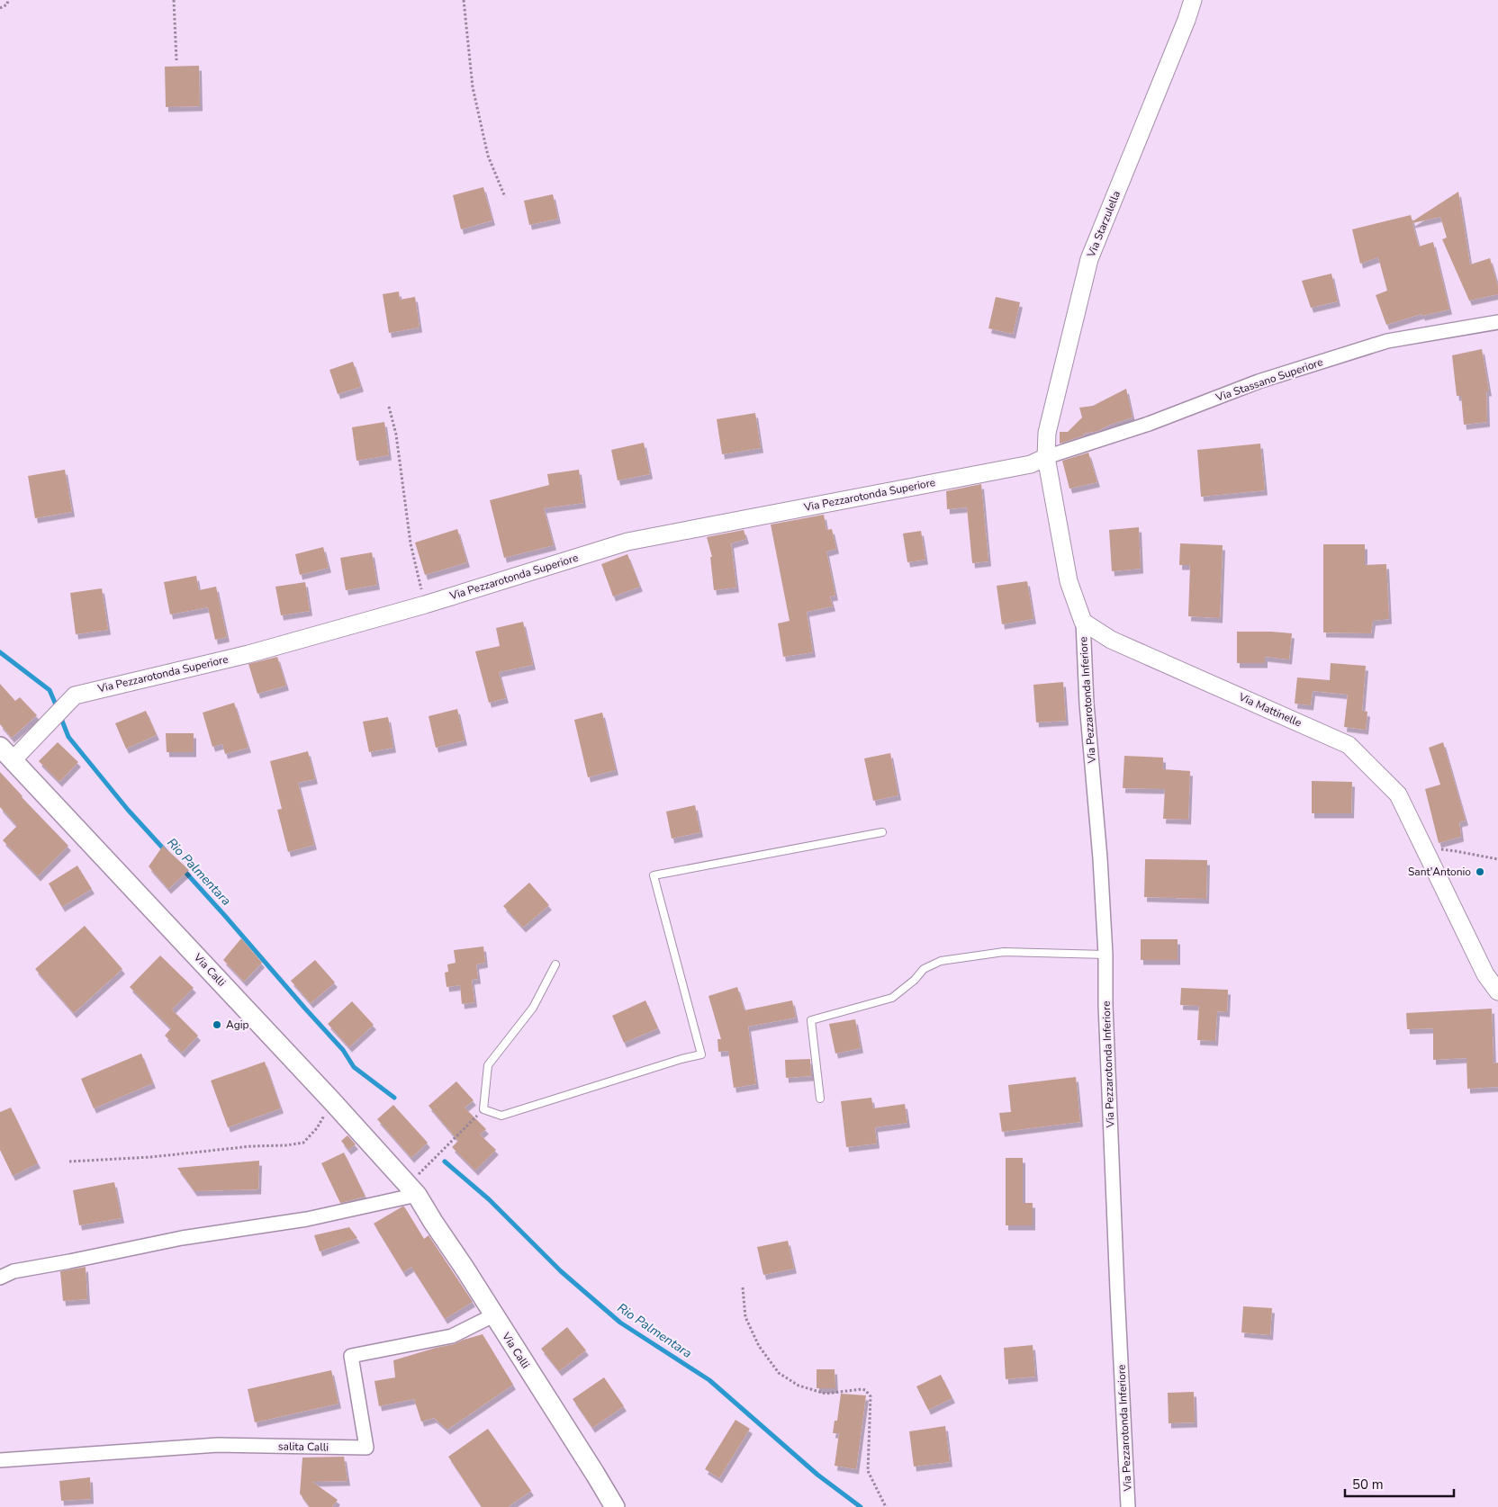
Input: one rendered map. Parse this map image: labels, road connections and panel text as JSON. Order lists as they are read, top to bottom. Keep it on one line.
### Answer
{"streets":{"main road":["Via Calli"],"street":["Via Starzulella","Via Stassano Superiore","Via Pezzarotonda Superiore","Via Pezzarotonda Inferiore","Via Mattinelle","salita Calli"]},"crossings":[["Via Starzulella","Via Stassano Superiore"],["Via Starzulella","Via Pezzarotonda Superiore"],["Via Stassano Superiore","Via Pezzarotonda Superiore"],["Via Pezzarotonda Superiore","Via Calli"],["Via Pezzarotonda Inferiore","Via Mattinelle"],["Via Calli","salita Calli"]],"water":["Rio Palmentara"],"places":["Sant'Antonio","Agip"],"scale_bar":"50 m"}
